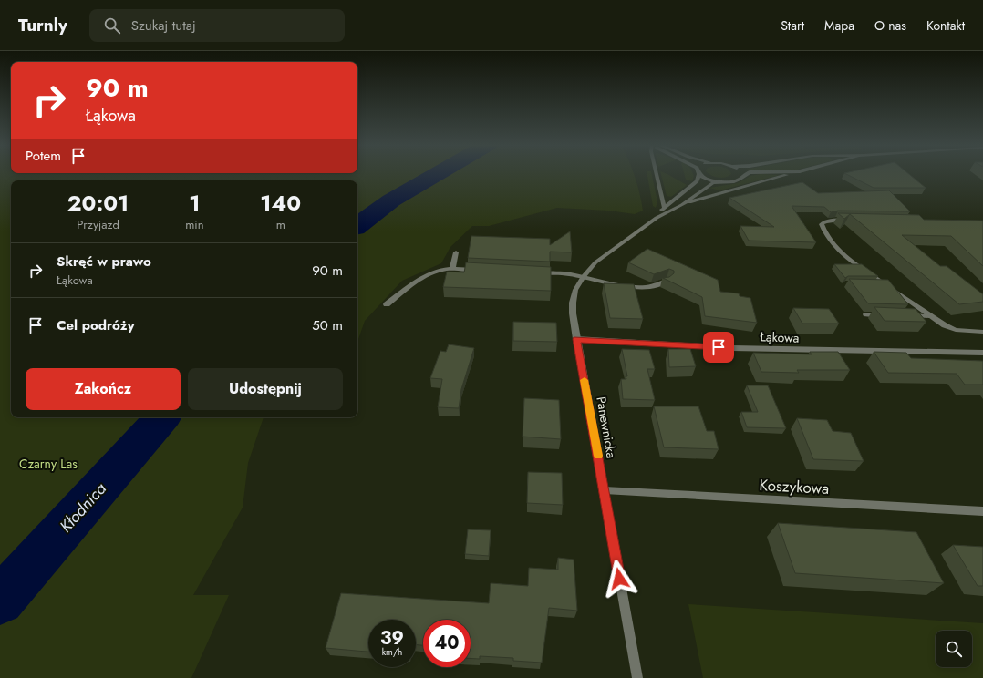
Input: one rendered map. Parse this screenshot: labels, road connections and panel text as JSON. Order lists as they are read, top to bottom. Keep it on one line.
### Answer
{"streets":{"street":["Łąkowa","Panewnicka","Koszykowa"]},"crossings":[["Łąkowa","Panewnicka"],["Panewnicka","Koszykowa"]],"water":["Kłodnica"],"parks":["Czarny Las"],"page":{"header":"Turnly","search":"Szukaj tutaj","nav":["Start","Mapa","O nas","Kontakt"],"turn":["90 m","Łąkowa"],"then":"Potem","eta":["20:01","Przyjazd","1","min","140","m"],"list":[{"name":"Skręć w prawo","note":"Łąkowa","value":"90 m"},{"name":"Cel podróży","value":"50 m"}],"buttons":["Zakończ","Udostępnij"],"speed":"39 km/h","limit":"40"}}
